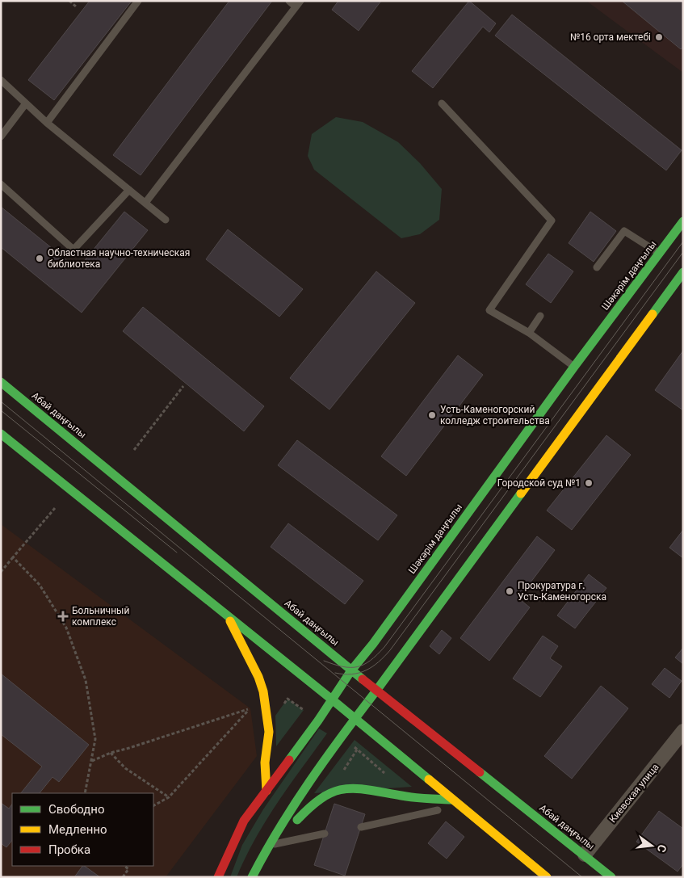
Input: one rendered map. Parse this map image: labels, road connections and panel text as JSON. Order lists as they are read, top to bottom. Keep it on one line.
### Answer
{"streets":{"main road":["Шәкәрім даңғылы","Абай даңғылы"],"street":["Киевская улица"]},"crossings":[["Шәкәрім даңғылы","Абай даңғылы"],["Абай даңғылы","Киевская улица"]],"places":{"other":["№16 орта мектебі","Областная научно-техническая библиотека","Усть-Каменогорский колледж строительства","Городской суд №1","Прокуратура г. Усть-Каменогорска"],"health":["Больничный комплекс"]},"legend":["Свободно","Медленно","Пробка"],"north":"right"}
